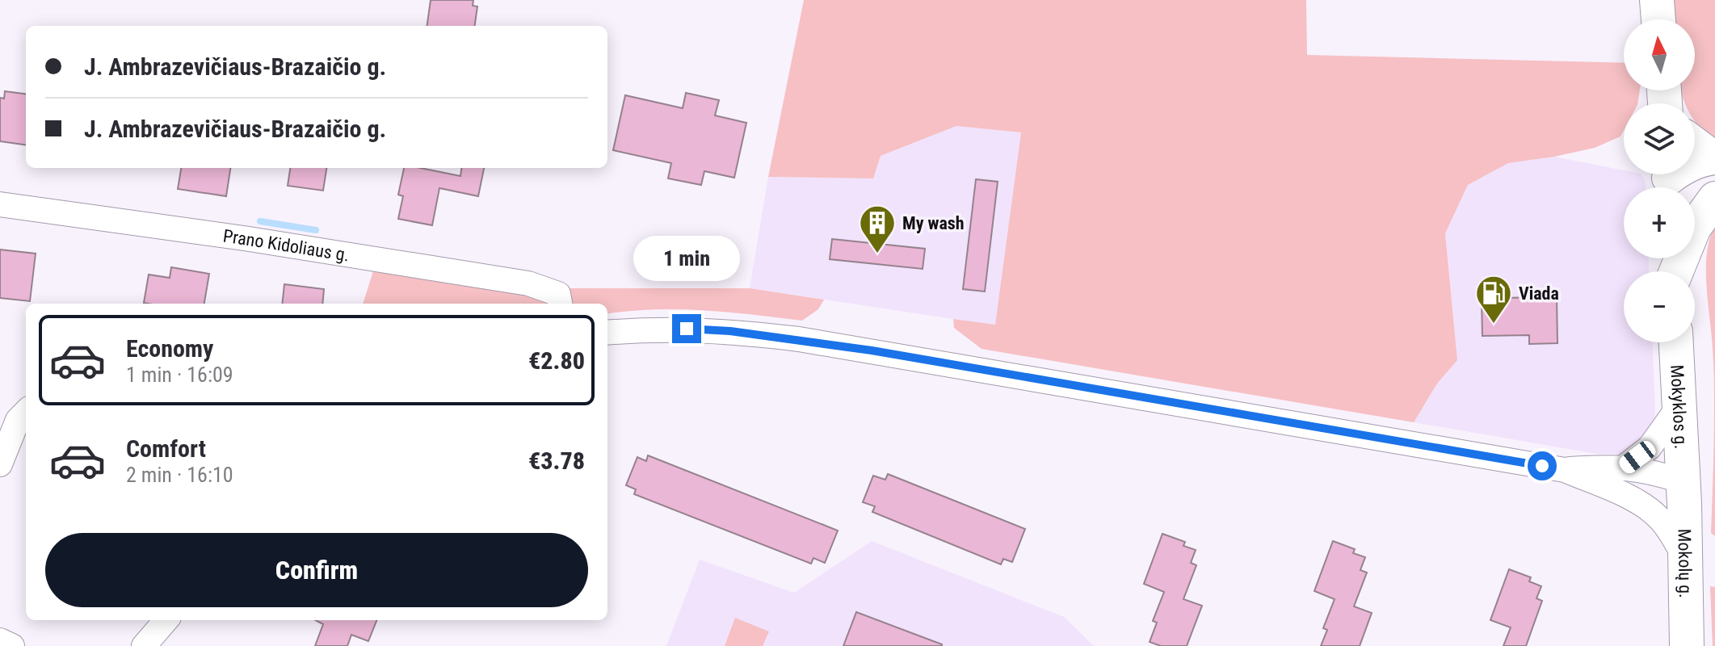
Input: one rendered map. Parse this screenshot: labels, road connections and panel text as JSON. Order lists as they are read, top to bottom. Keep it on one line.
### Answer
{"streets":{"main road":["Mokyklos g.","Mokolų g."],"street":["Prano Kidoliaus g."]},"crossings":[["Mokyklos g.","Mokolų g."]],"places":{"building":["My wash"],"fuel station":["Viada"]},"north":"top","page":{"map_buttons":["+","−"],"banner":["J. Ambrazevičiaus-Brazaičio g.","J. Ambrazevičiaus-Brazaičio g."],"bubble":"1 min","list":[{"name":"Economy","note":"1 min · 16:09","value":"€2.80"},{"name":"Comfort","note":"2 min · 16:10","value":"€3.78"}],"buttons":"Confirm"}}
